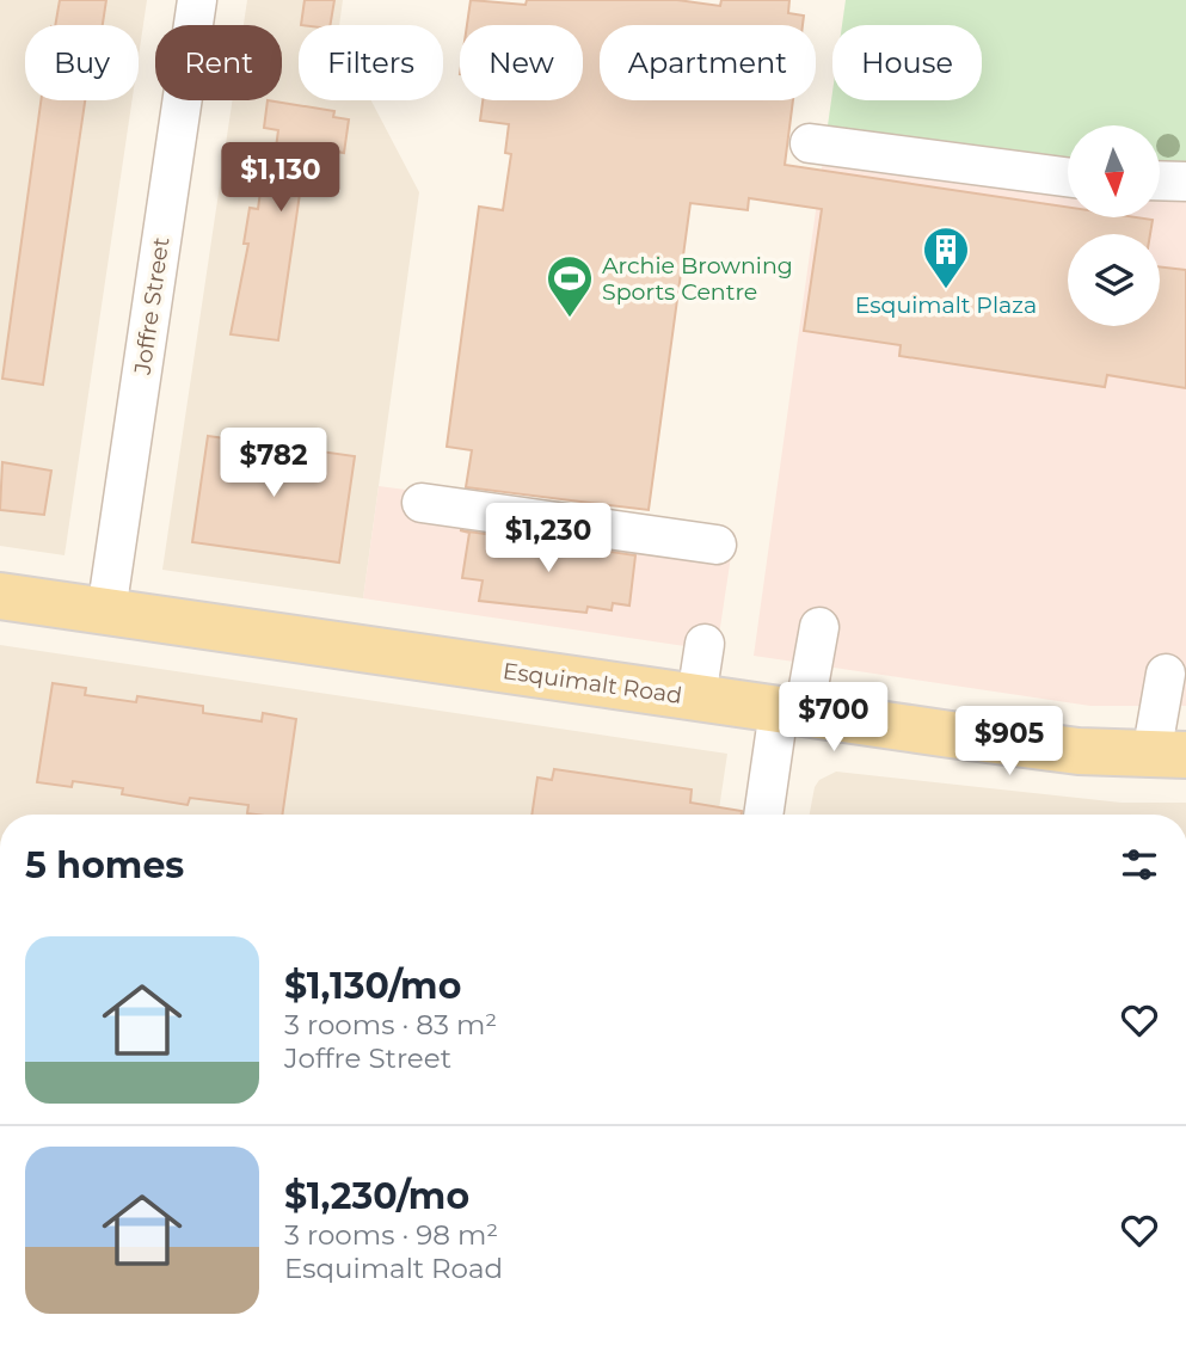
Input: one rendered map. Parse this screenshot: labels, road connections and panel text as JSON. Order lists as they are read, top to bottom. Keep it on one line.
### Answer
{"streets":{"main road":["Esquimalt Road"],"street":["Joffre Street"]},"crossings":[["Joffre Street","Esquimalt Road"]],"places":{"building":["Esquimalt Plaza"],"sports":["Archie Browning Sports Centre"]},"north":"bottom","page":{"chip":["Buy","Rent","Filters","New","Apartment","House"],"price":["$1,130","$782","$1,230","$700","$905"],"heading":"5 homes","list":[{"name":"$1,130/mo","note":"3 rooms · 83 m² · Joffre Street"},{"name":"$1,230/mo","note":"3 rooms · 98 m² · Esquimalt Road"}]}}
